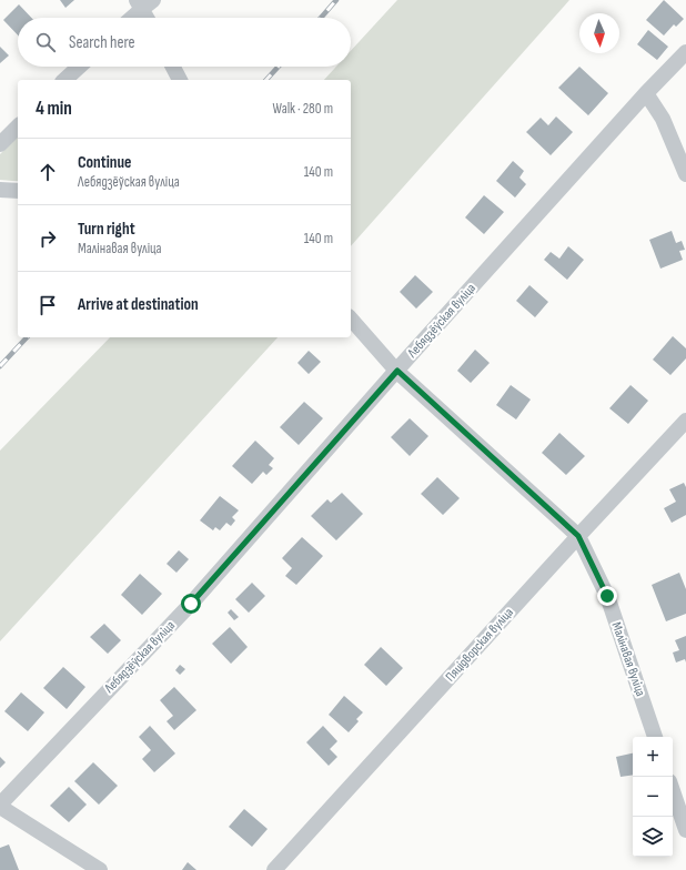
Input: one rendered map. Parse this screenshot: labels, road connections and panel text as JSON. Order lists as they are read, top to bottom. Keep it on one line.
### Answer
{"streets":{"street":["Лебядзёўская вуліца","Пяцідворская вуліца","Малінавая вуліца"]},"crossings":[["Лебядзёўская вуліца","Малінавая вуліца"],["Пяцідворская вуліца","Малінавая вуліца"]],"north":"bottom","page":{"search":"Search here","heading":["4 min","Walk · 280 m"],"list":[["Continue","Лебядзёўская вуліца","140 m"],["Turn right","Малінавая вуліца","140 m"],"Arrive at destination"],"map_buttons":["+","−"]}}
